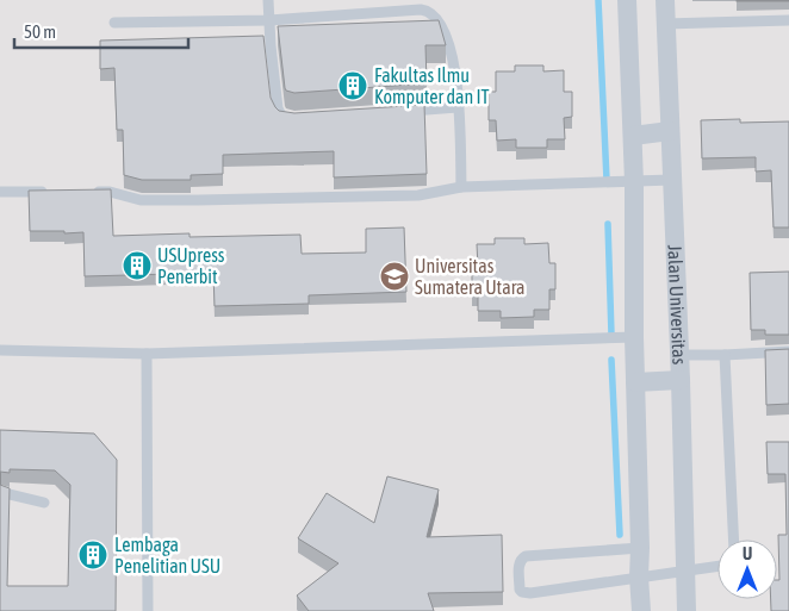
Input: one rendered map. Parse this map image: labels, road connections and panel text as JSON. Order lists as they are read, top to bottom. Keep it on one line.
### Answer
{"streets":{"street":["Jalan Universitas"]},"places":{"building":["Fakultas Ilmu Komputer dan IT","USUpress Penerbit","Lembaga Penelitian USU"],"school or university":["Universitas Sumatera Utara"]},"scale_bar":"50 m","north":"top"}
